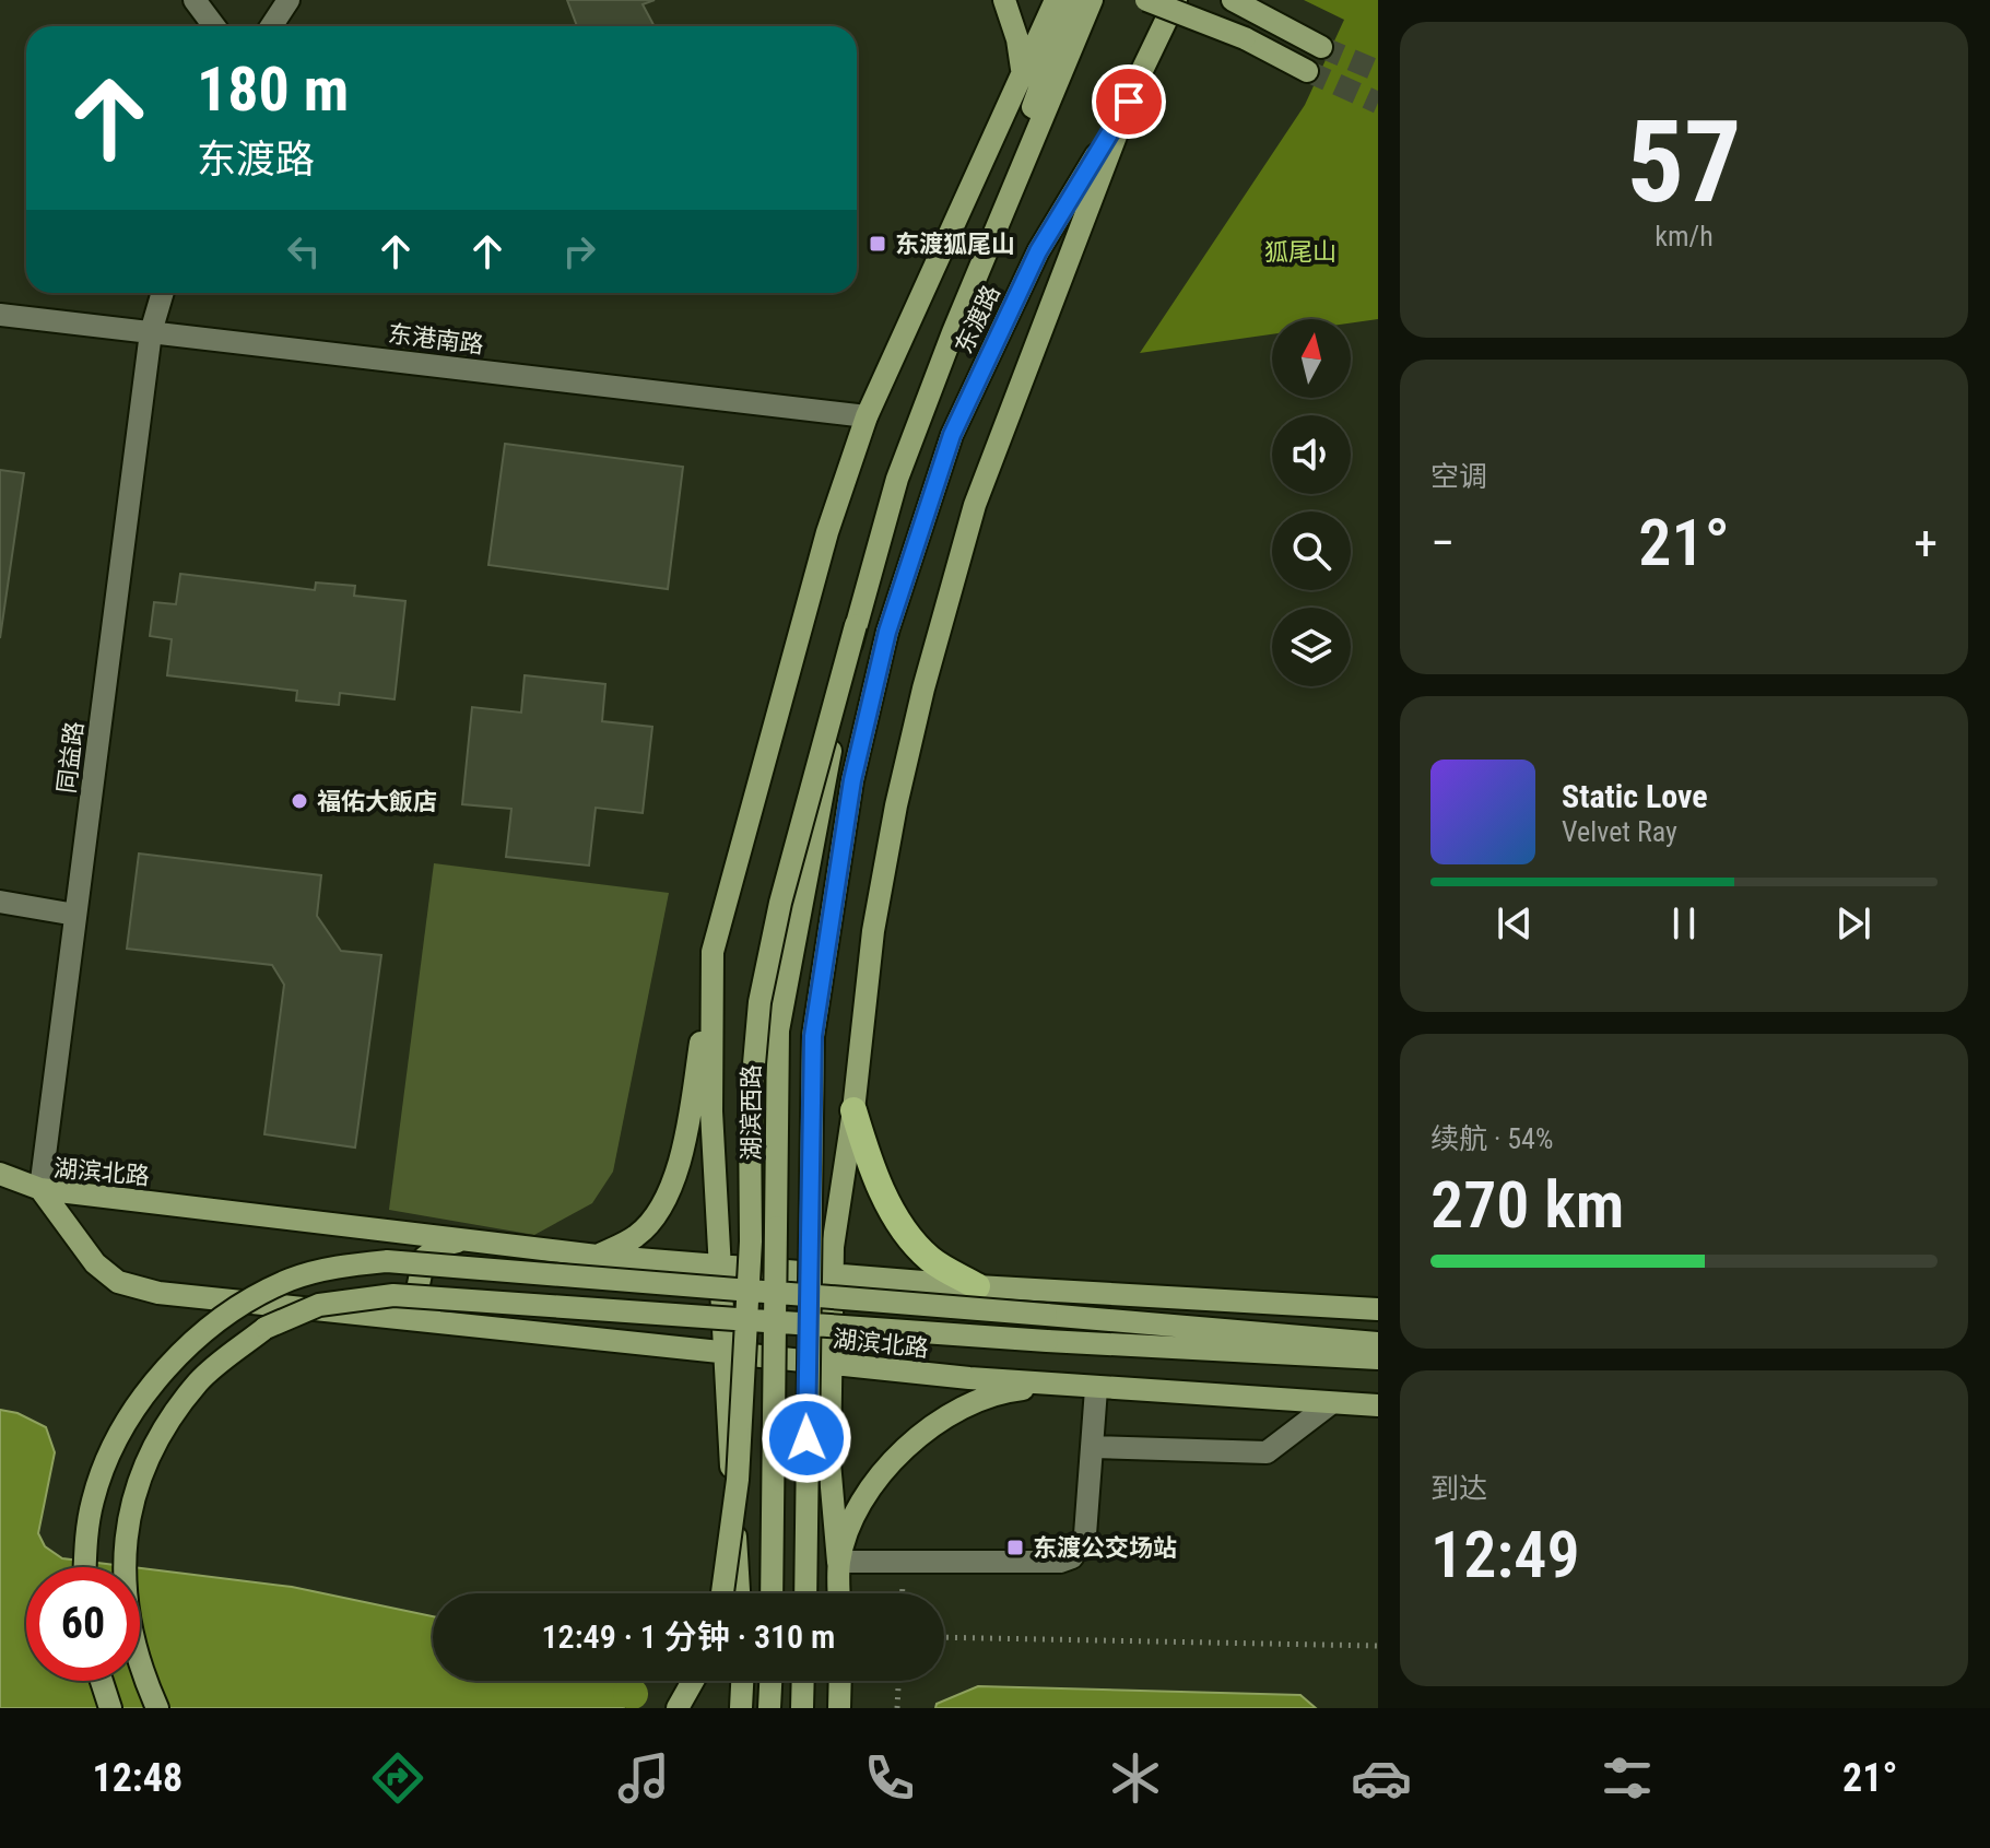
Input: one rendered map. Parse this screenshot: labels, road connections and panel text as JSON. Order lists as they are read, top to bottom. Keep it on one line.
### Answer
{"streets":{"main road":["东渡路","湖滨西路","湖滨北路"],"street":["东港南路","同益路"]},"crossings":[["东渡路","湖滨西路"],["东港南路","同益路"],["同益路","湖滨北路"]],"parks":["狐尾山"],"places":{"transit":["东渡狐尾山","东渡公交场站"],"other":["福佑大飯店"]},"north":"top","page":{"tile":[["57","km/h"],"空调",["续航 · 54%","270 km"],["到达","12:49"]],"turn":["180 m","东渡路"],"heat":["−","21°","+"],"song":["Static Love","Velvet Ray"],"limit":"60","trip":"12:49 · 1 分钟 · 310 m","tabs":["12:48","21°"]}}
